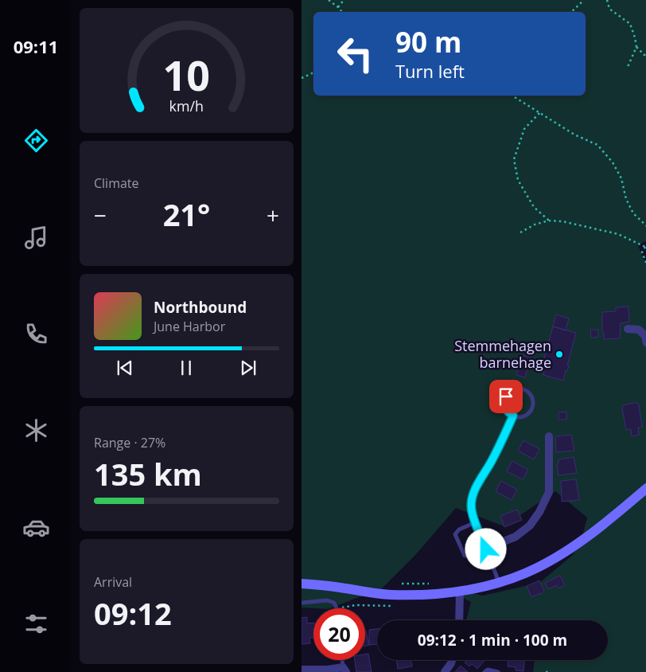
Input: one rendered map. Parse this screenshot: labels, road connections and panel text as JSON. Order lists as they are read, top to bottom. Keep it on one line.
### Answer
{"places":["Stemmehagen barnehage"],"page":{"tabs":"09:11","turn":["90 m","Turn left"],"tile":["Climate",["Range · 27%","135 km"],["Arrival","09:12"]],"heat":["−","21°","+"],"song":["Northbound","June Harbor"],"limit":"20","trip":"09:12 · 1 min · 100 m","gauge":["10","km/h"]}}
